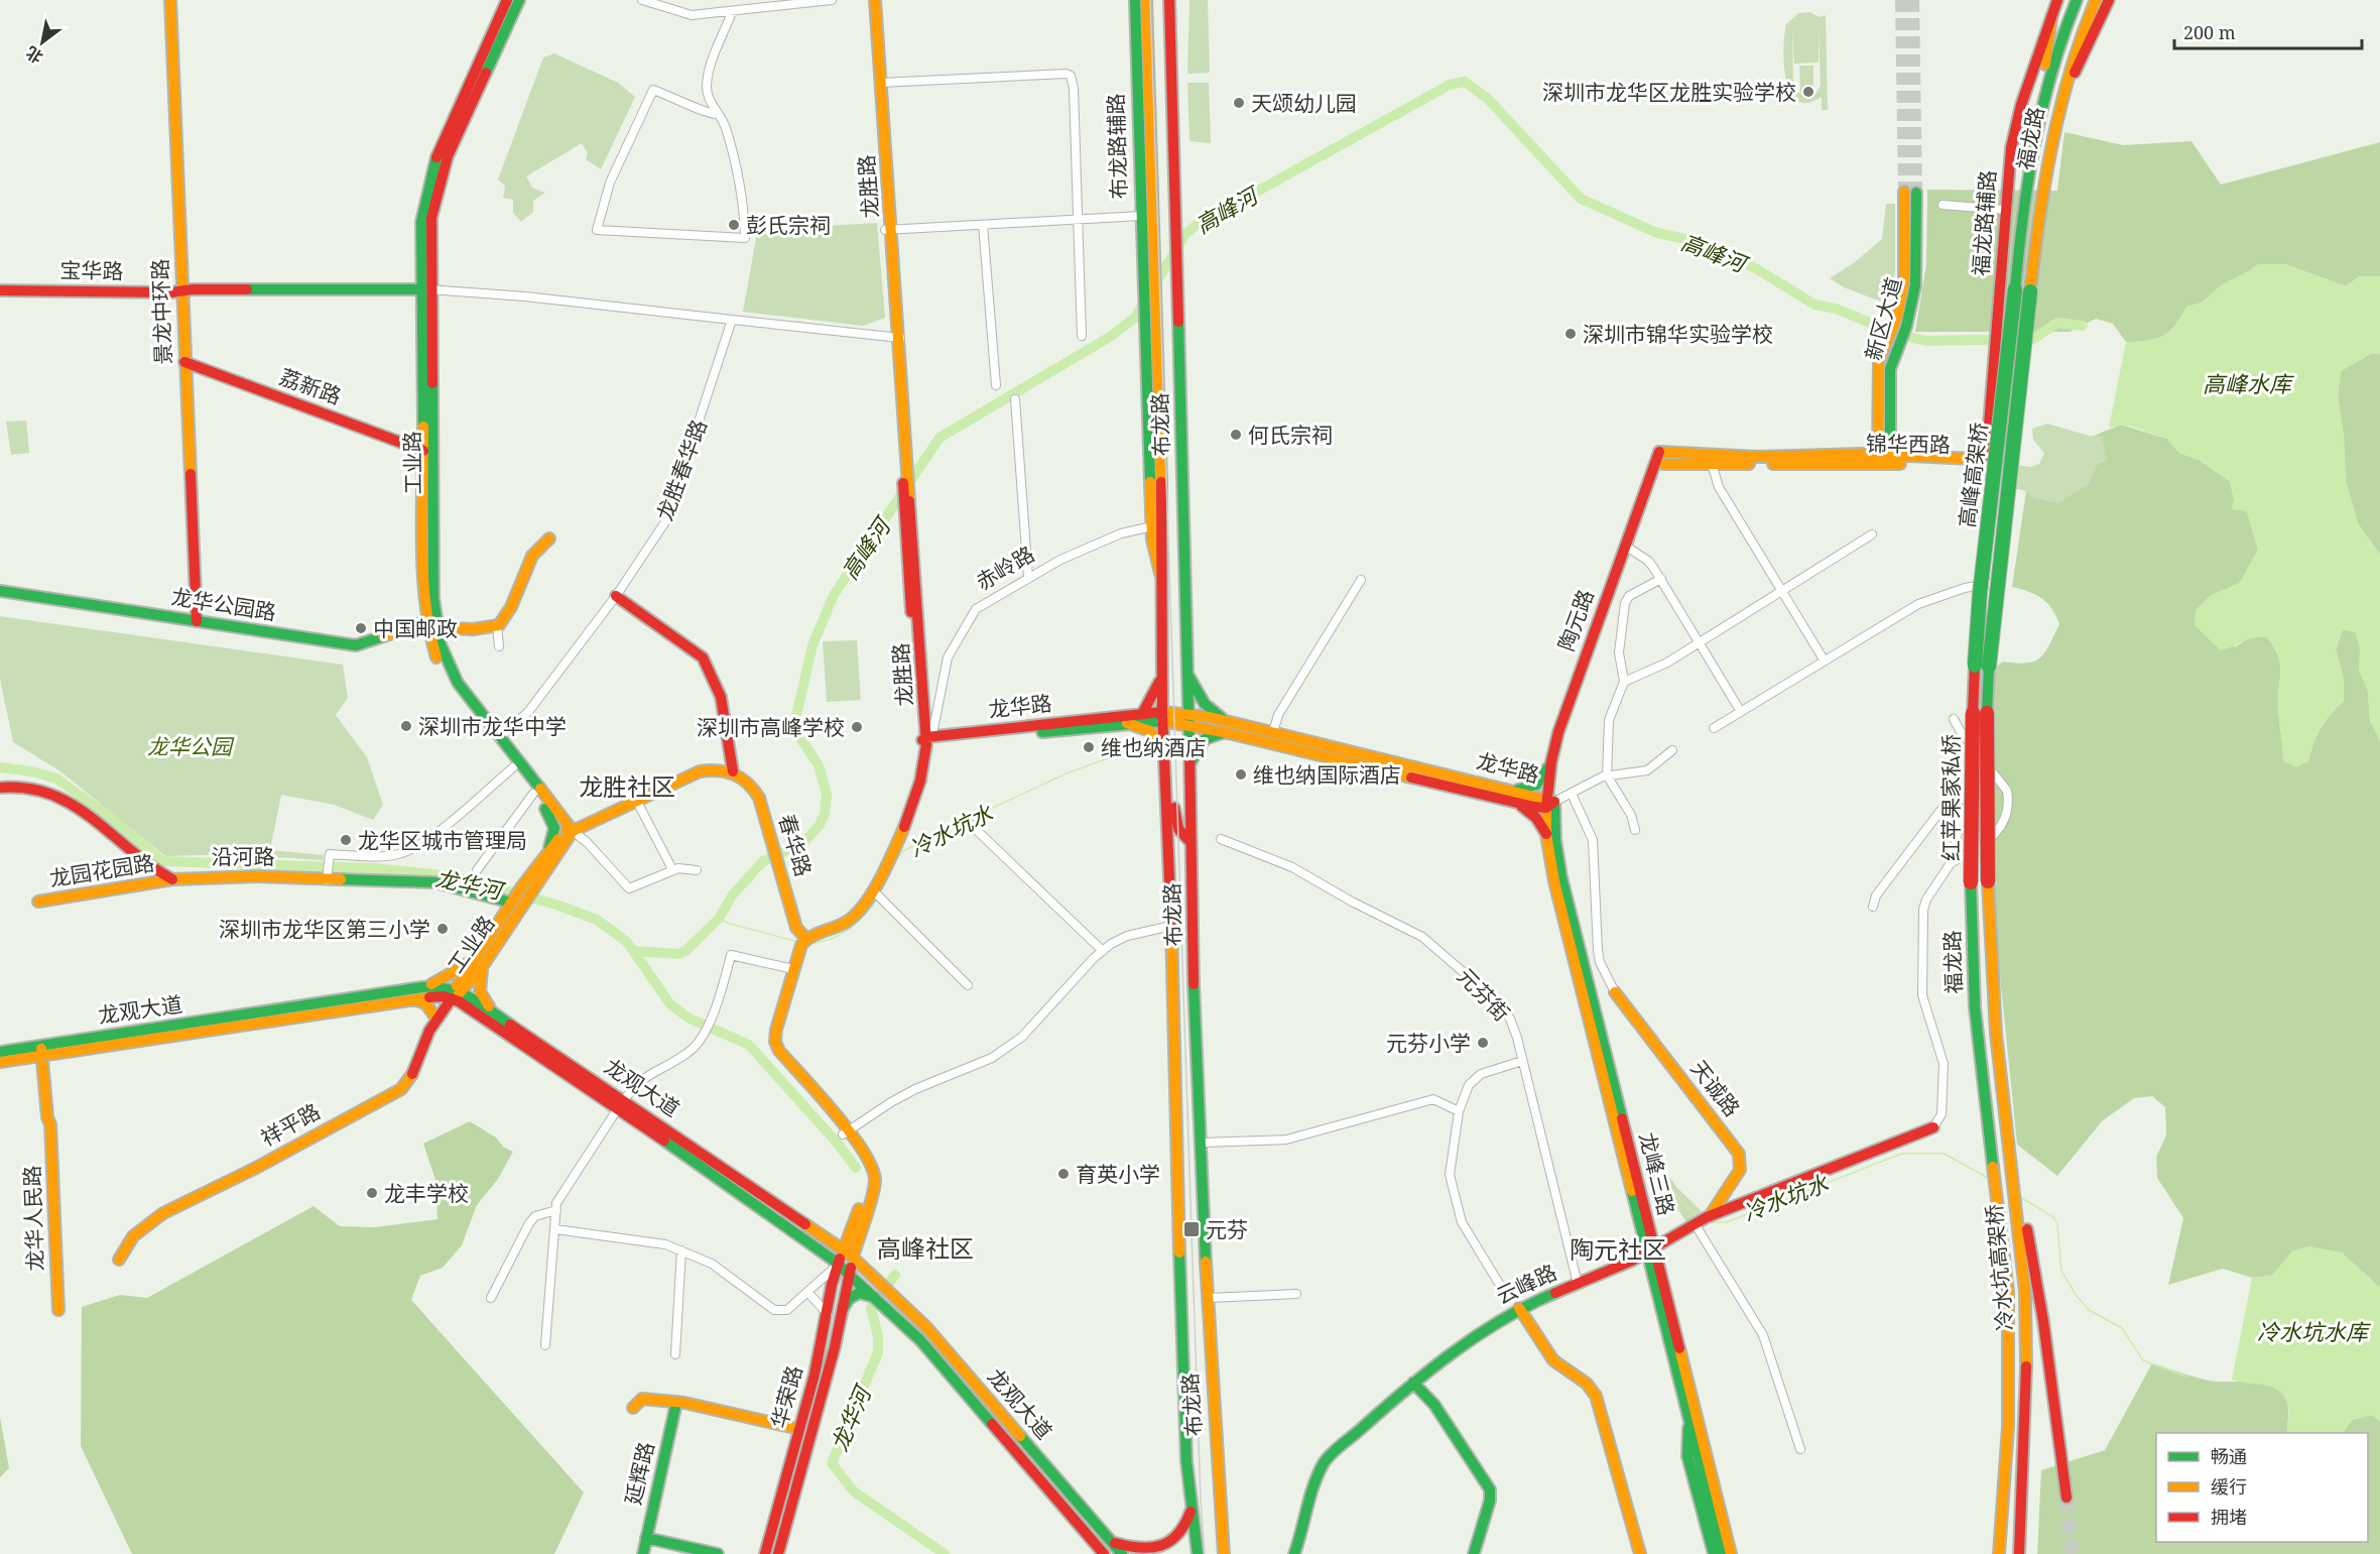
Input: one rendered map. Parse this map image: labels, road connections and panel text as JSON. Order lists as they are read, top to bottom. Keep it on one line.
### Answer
{"streets":{"main road":["福龙路","布龙路辅路","龙胜路","福龙路辅路","宝华路","景龙中环路","新区大道","荔新路","布龙路","锦华西路","工业路","高峰高架桥","龙华公园路","陶元路","龙华路","红苹果家私桥","春华路","沿河路","龙园花园路","龙观大道","天诚路","祥平路","龙峰三路","龙华人民路","冷水坑高架桥","云峰路","华荣路","延辉路"],"street":["龙胜春华路","赤岭路","元芬街"]},"crossings":[["福龙路","高峰高架桥"],["福龙路","红苹果家私桥"],["福龙路","冷水坑高架桥"],["布龙路辅路","布龙路"],["龙胜路","赤岭路"],["龙胜路","龙华路"],["龙胜路","春华路"],["福龙路辅路","锦华西路"],["宝华路","景龙中环路"],["宝华路","工业路"],["景龙中环路","荔新路"],["景龙中环路","龙华公园路"],["新区大道","锦华西路"],["荔新路","工业路"],["布龙路","龙华路"],["锦华西路","陶元路"],["工业路","龙胜春华路"],["工业路","龙华公园路"],["工业路","沿河路"],["工业路","龙观大道"],["工业路","祥平路"],["高峰高架桥","红苹果家私桥"],["赤岭路","龙华路"],["陶元路","龙华路"],["陶元路","龙峰三路"],["龙华路","龙峰三路"],["沿河路","龙园花园路"],["元芬街","云峰路"],["龙观大道","祥平路"],["龙观大道","龙华人民路"],["龙观大道","华荣路"],["天诚路","云峰路"],["龙峰三路","云峰路"]],"districts":["龙胜社区","高峰社区","陶元社区"],"water":["高峰河","高峰水库","冷水坑水","龙华河","冷水坑水库"],"parks":["龙华公园"],"places":{"other":["深圳市龙华区龙胜实验学校","天颂幼儿园","彭氏宗祠","深圳市锦华实验学校","何氏宗祠","中国邮政","深圳市龙华中学","深圳市高峰学校","维也纳酒店","维也纳国际酒店","龙华区城市管理局","深圳市龙华区第三小学","元芬小学","育英小学","龙丰学校"],"transit":["元芬"]},"legend":["畅通","缓行","拥堵"],"scale_bar":"200 m","north":"bottom left"}
